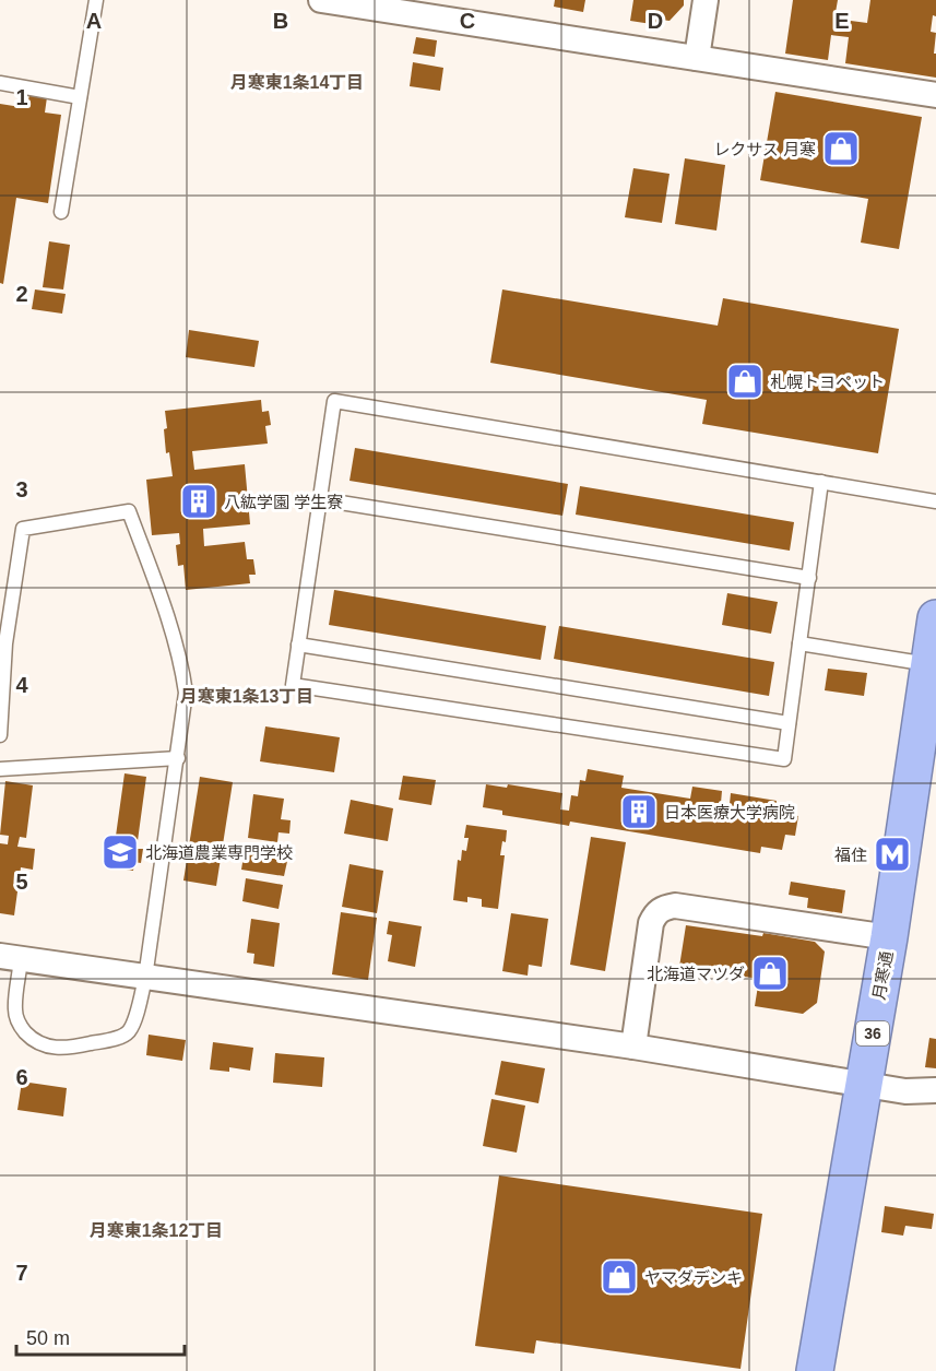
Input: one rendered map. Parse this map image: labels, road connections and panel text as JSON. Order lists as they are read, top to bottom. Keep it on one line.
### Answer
{"streets":{"highway":["月寒通","36"]},"districts":["月寒東1条14丁目","月寒東1条13丁目","月寒東1条12丁目"],"places":{"shop":["レクサス 月寒","札幌トヨペット","北海道マツダ","ヤマダデンキ"],"building":["八紘学園 学生寮","日本医療大学病院"],"school or university":["北海道農業専門学校"],"metro station":["福住"]},"scale_bar":"50 m","grid":{"columns":["A","B","C","D","E"],"rows":["1","2","3","4","5","6","7"]}}
